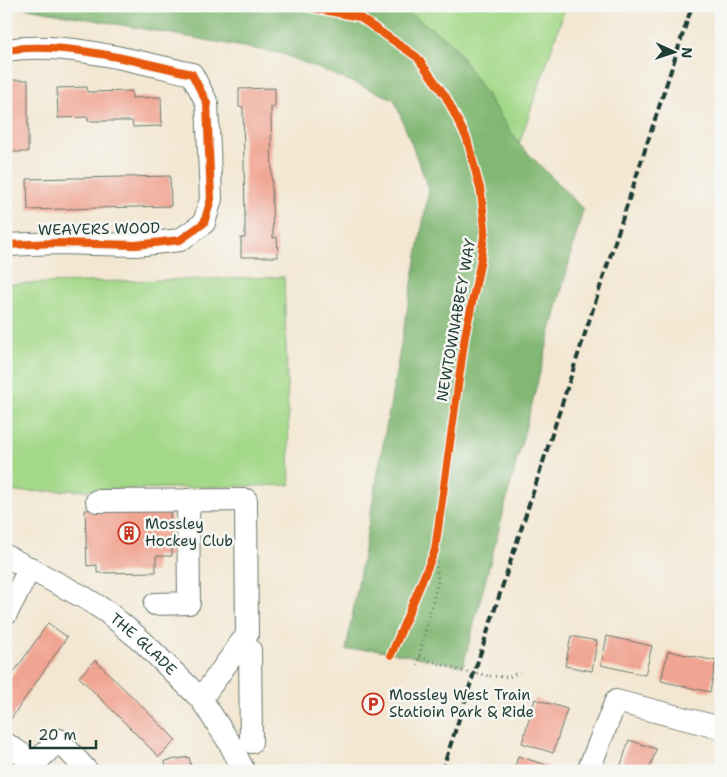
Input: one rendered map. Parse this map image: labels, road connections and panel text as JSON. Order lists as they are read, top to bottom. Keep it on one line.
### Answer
{"streets":{"street":["WEAVERS WOOD","THE GLADE"],"cycle path":["NEWTOWNABBEY WAY"]},"places":{"building":["Mossley Hockey Club"],"parking":["Mossley West Train Statioin Park & Ride"]},"scale_bar":"20 m","north":"right"}
